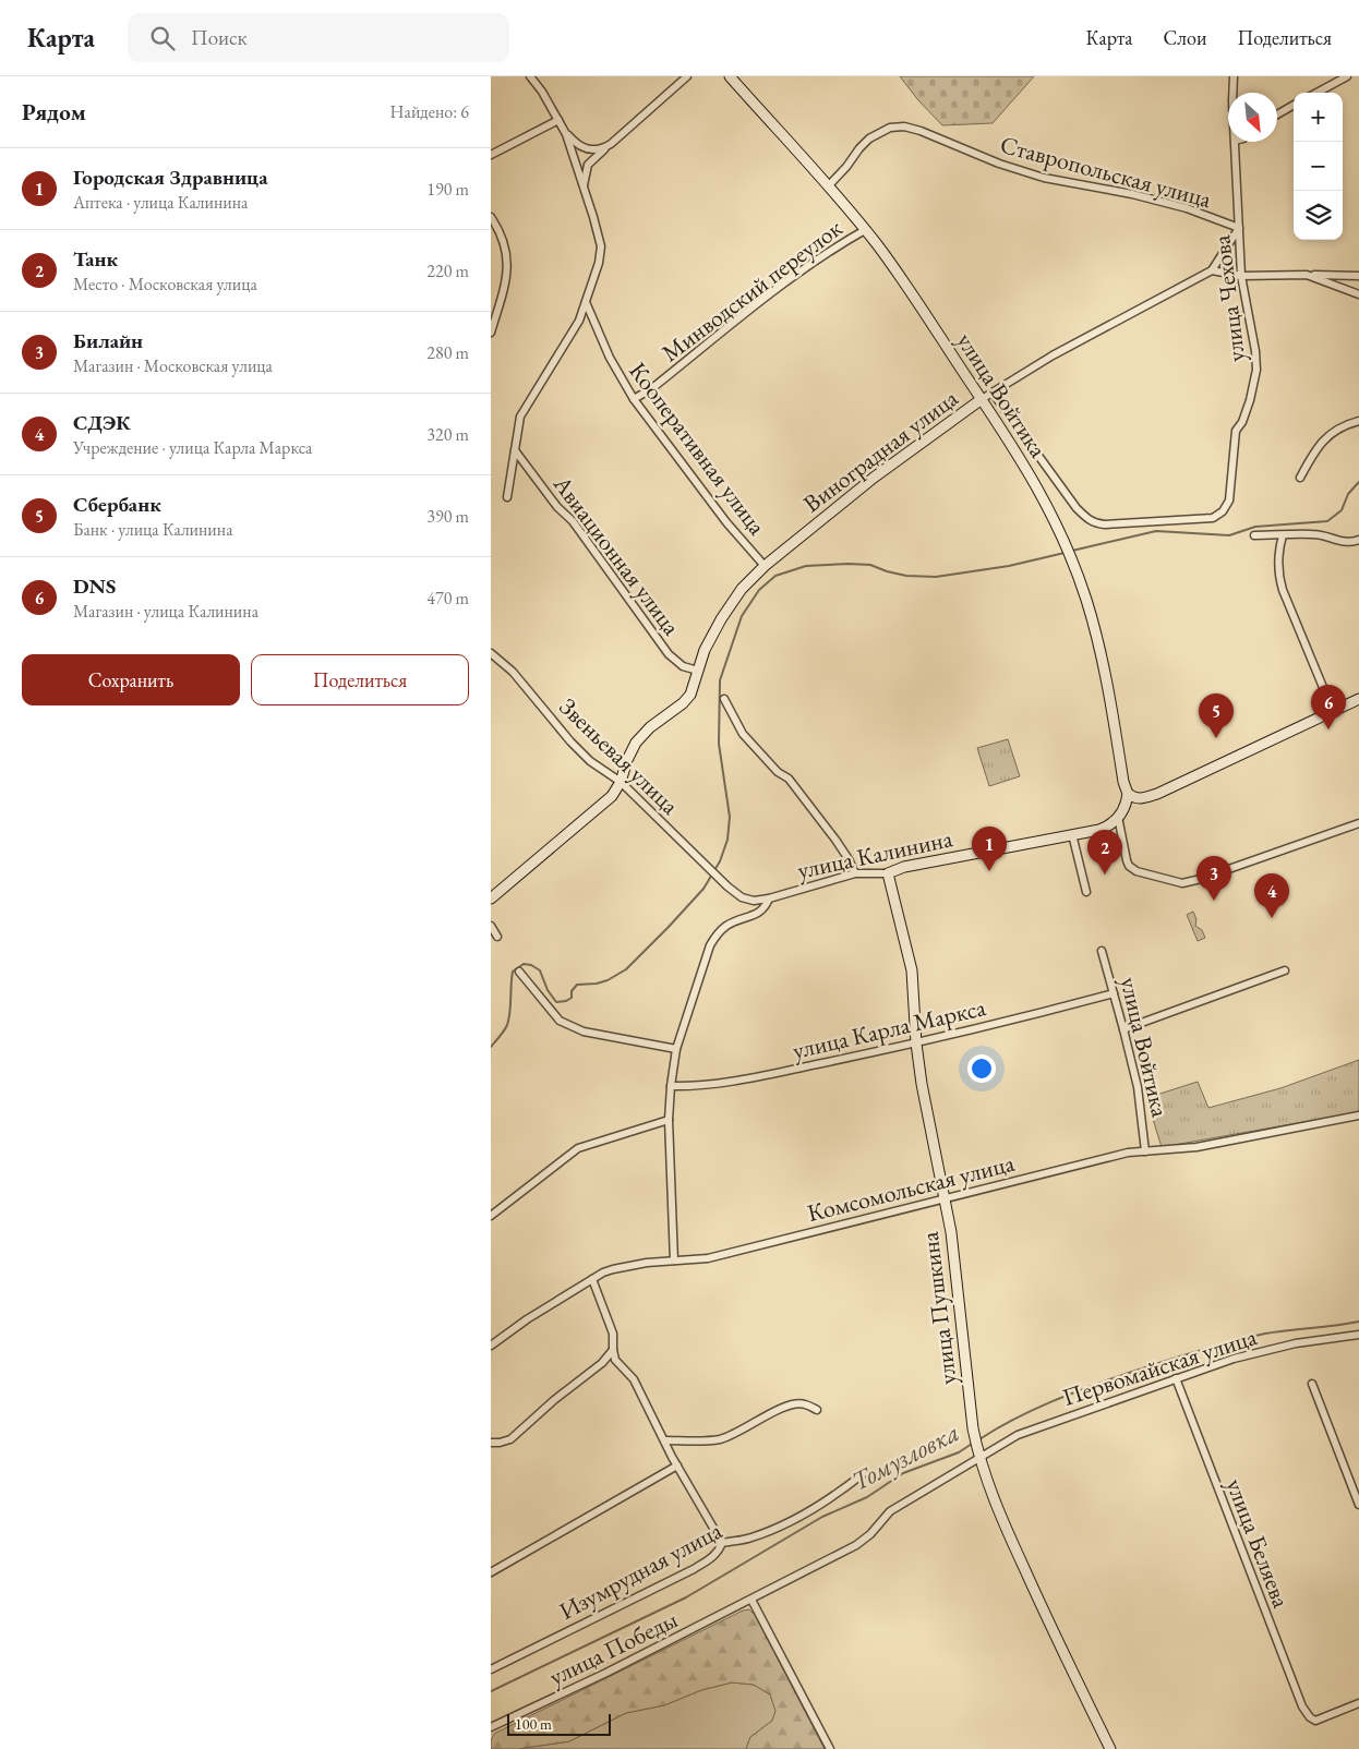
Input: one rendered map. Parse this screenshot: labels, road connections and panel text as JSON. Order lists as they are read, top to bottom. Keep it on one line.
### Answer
{"streets":{"main road":["улица Войтика","Виноградная улица","улица Калинина","улица Пушкина"],"street":["Ставропольская улица","Минводский переулок","улица Чехова","Кооперативная улица","Авиационная улица","Звеньевая улица","улица Карла Маркса","Комсомольская улица","Первомайская улица","улица Беляева","Изумрудная улица","улица Победы"]},"crossings":[["Ставропольская улица","улица Чехова"],["Ставропольская улица","улица Войтика"],["Минводский переулок","улица Войтика"],["Минводский переулок","Кооперативная улица"],["улица Чехова","Виноградная улица"],["улица Войтика","Виноградная улица"],["улица Войтика","улица Карла Маркса"],["улица Войтика","Комсомольская улица"],["Кооперативная улица","Виноградная улица"],["Виноградная улица","Авиационная улица"],["Виноградная улица","Звеньевая улица"],["Звеньевая улица","улица Калинина"],["улица Калинина","улица Пушкина"],["улица Карла Маркса","улица Пушкина"],["Комсомольская улица","улица Пушкина"],["улица Пушкина","Первомайская улица"],["улица Пушкина","улица Победы"],["Первомайская улица","улица Беляева"],["Первомайская улица","улица Победы"]],"water":["Томузловка"],"scale_bar":"100 m","north":"bottom right","page":{"header":"Карта","search":"Поиск","nav":["Карта","Слои","Поделиться"],"heading":["Рядом","Найдено: 6"],"map_buttons":["+","−"],"list":[{"mark":"1","name":"Городская Здравница","note":"Аптека · улица Калинина","value":"190 m"},{"mark":"2","name":"Танк","note":"Место · Московская улица","value":"220 m"},{"mark":"3","name":"Билайн","note":"Магазин · Московская улица","value":"280 m"},{"mark":"4","name":"СДЭК","note":"Учреждение · улица Карла Маркса","value":"320 m"},{"mark":"5","name":"Сбербанк","note":"Банк · улица Калинина","value":"390 m"},{"mark":"6","name":"DNS","note":"Магазин · улица Калинина","value":"470 m"}],"buttons":["Сохранить","Поделиться"],"pins":["6","5","1","2","3","4"],"scale":"100 m"}}
